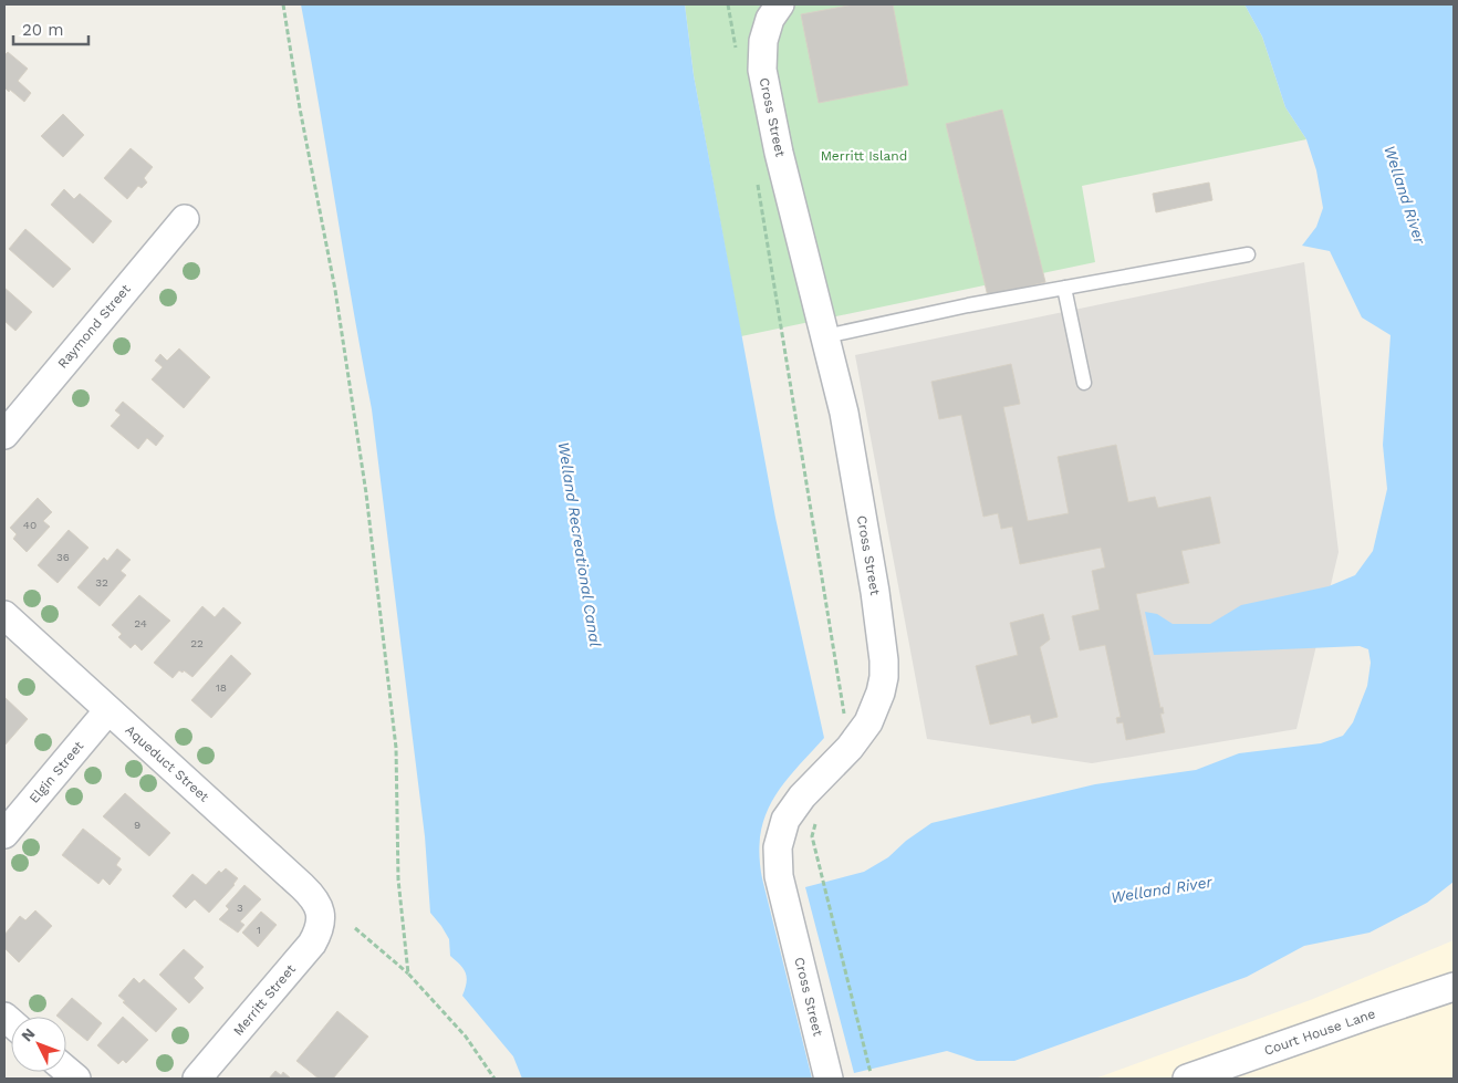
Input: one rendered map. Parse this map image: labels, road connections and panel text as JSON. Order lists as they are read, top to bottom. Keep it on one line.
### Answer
{"streets":{"street":["Cross Street","Raymond Street","Aqueduct Street","Elgin Street","Merritt Street","Court House Lane"]},"crossings":[["Aqueduct Street","Elgin Street"],["Aqueduct Street","Merritt Street"]],"water":["Welland River","Welland Recreational Canal"],"parks":["Merritt Island"],"house_numbers":["40","36","32","24","22","18","9","3","1"],"scale_bar":"20 m","north":"top left"}
